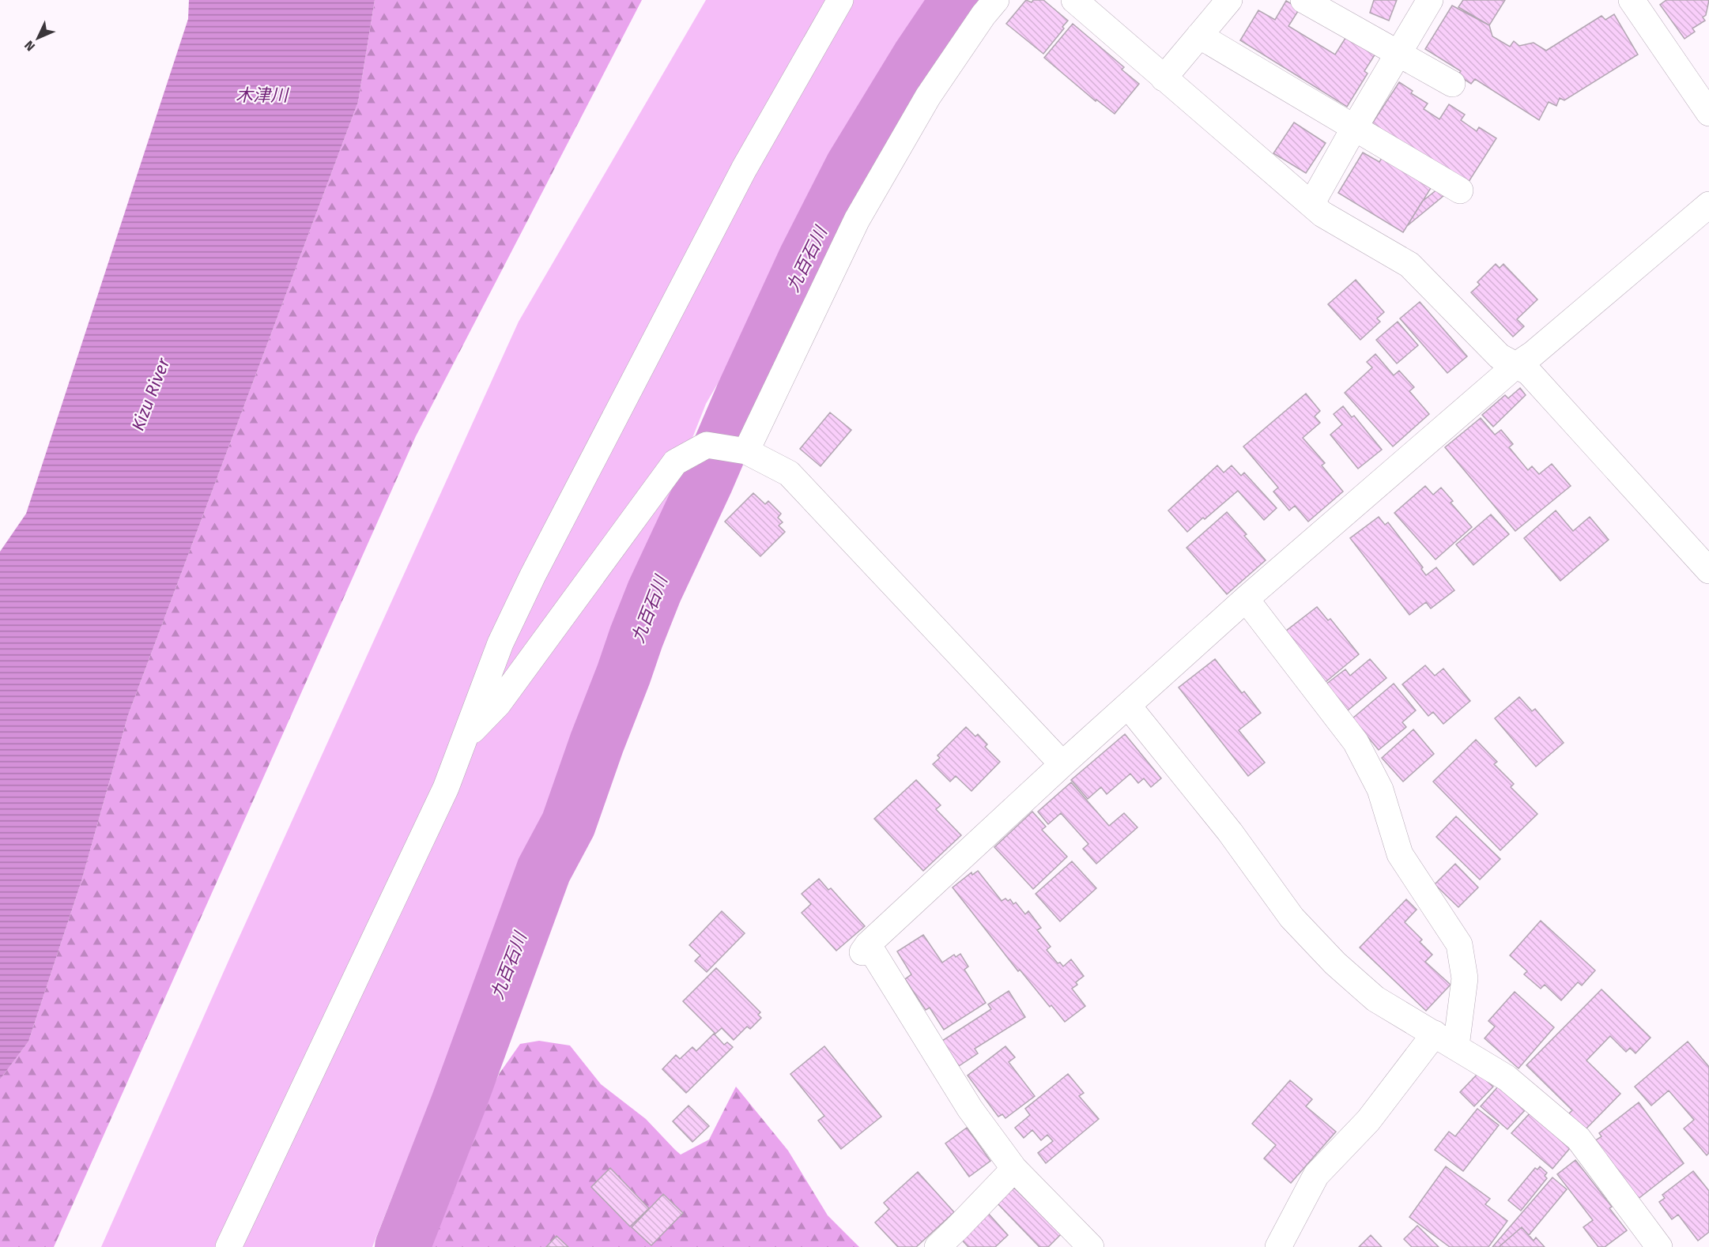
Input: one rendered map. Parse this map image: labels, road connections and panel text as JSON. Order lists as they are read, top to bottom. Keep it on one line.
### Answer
{"water":["木津川","九百石川","Kizu River"],"north":"bottom left"}
